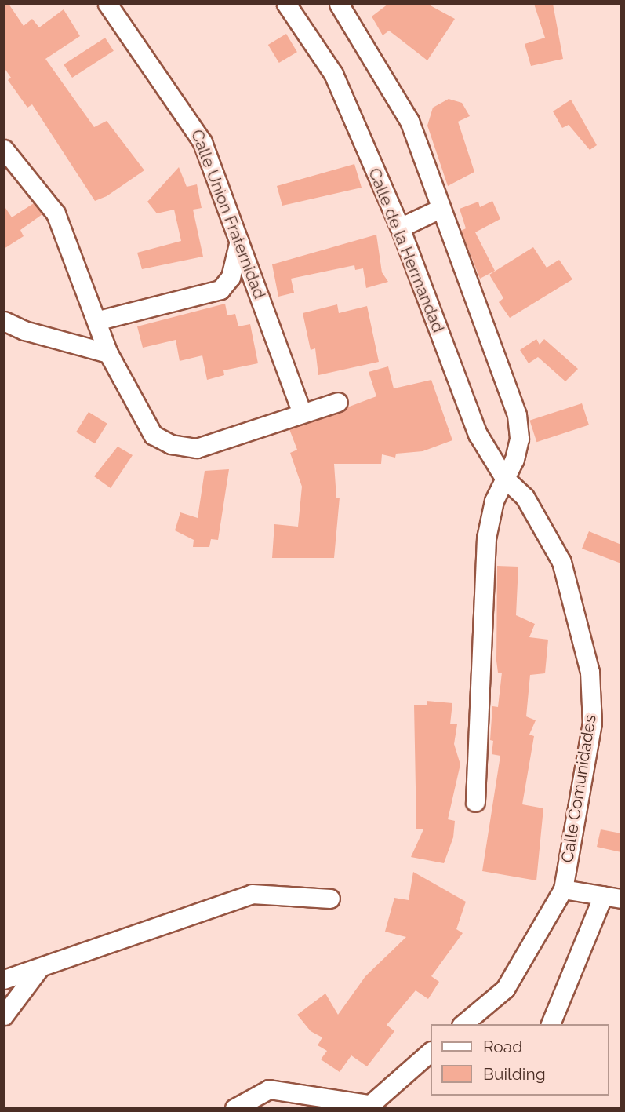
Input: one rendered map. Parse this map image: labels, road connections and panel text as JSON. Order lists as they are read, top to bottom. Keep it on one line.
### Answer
{"streets":{"street":["Calle Union Fraternidad","Calle de la Hermandad","Calle Comunidades"]},"crossings":[["Calle de la Hermandad","Calle Comunidades"]],"legend":["Road","Building"]}
